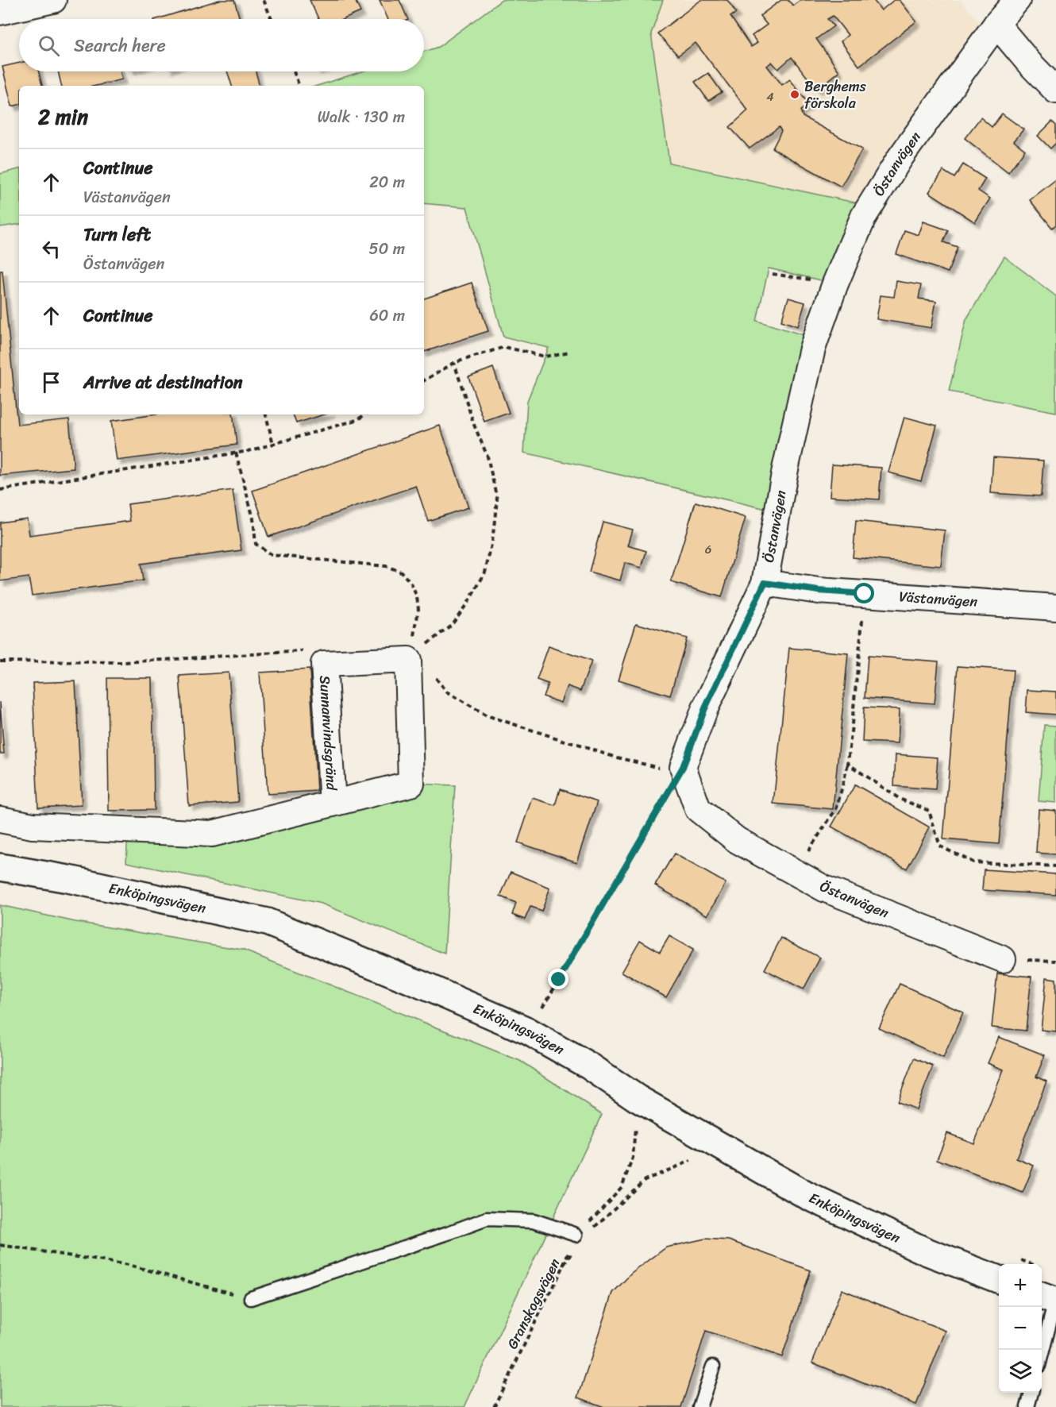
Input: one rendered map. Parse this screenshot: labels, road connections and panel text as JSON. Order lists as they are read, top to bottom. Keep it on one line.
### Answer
{"streets":{"street":["Östanvägen","Västanvägen","Sunnanvindsgränd","Enköpingsvägen"],"path":["Granskogsvägen"]},"crossings":[["Östanvägen","Västanvägen"]],"places":["Berghems förskola"],"house_numbers":["4","6"],"page":{"search":"Search here","heading":["2 min","Walk · 130 m"],"list":[["Continue","Västanvägen","20 m"],["Turn left","Östanvägen","50 m"],["Continue","60 m"],"Arrive at destination"],"map_buttons":["+","−"]}}
